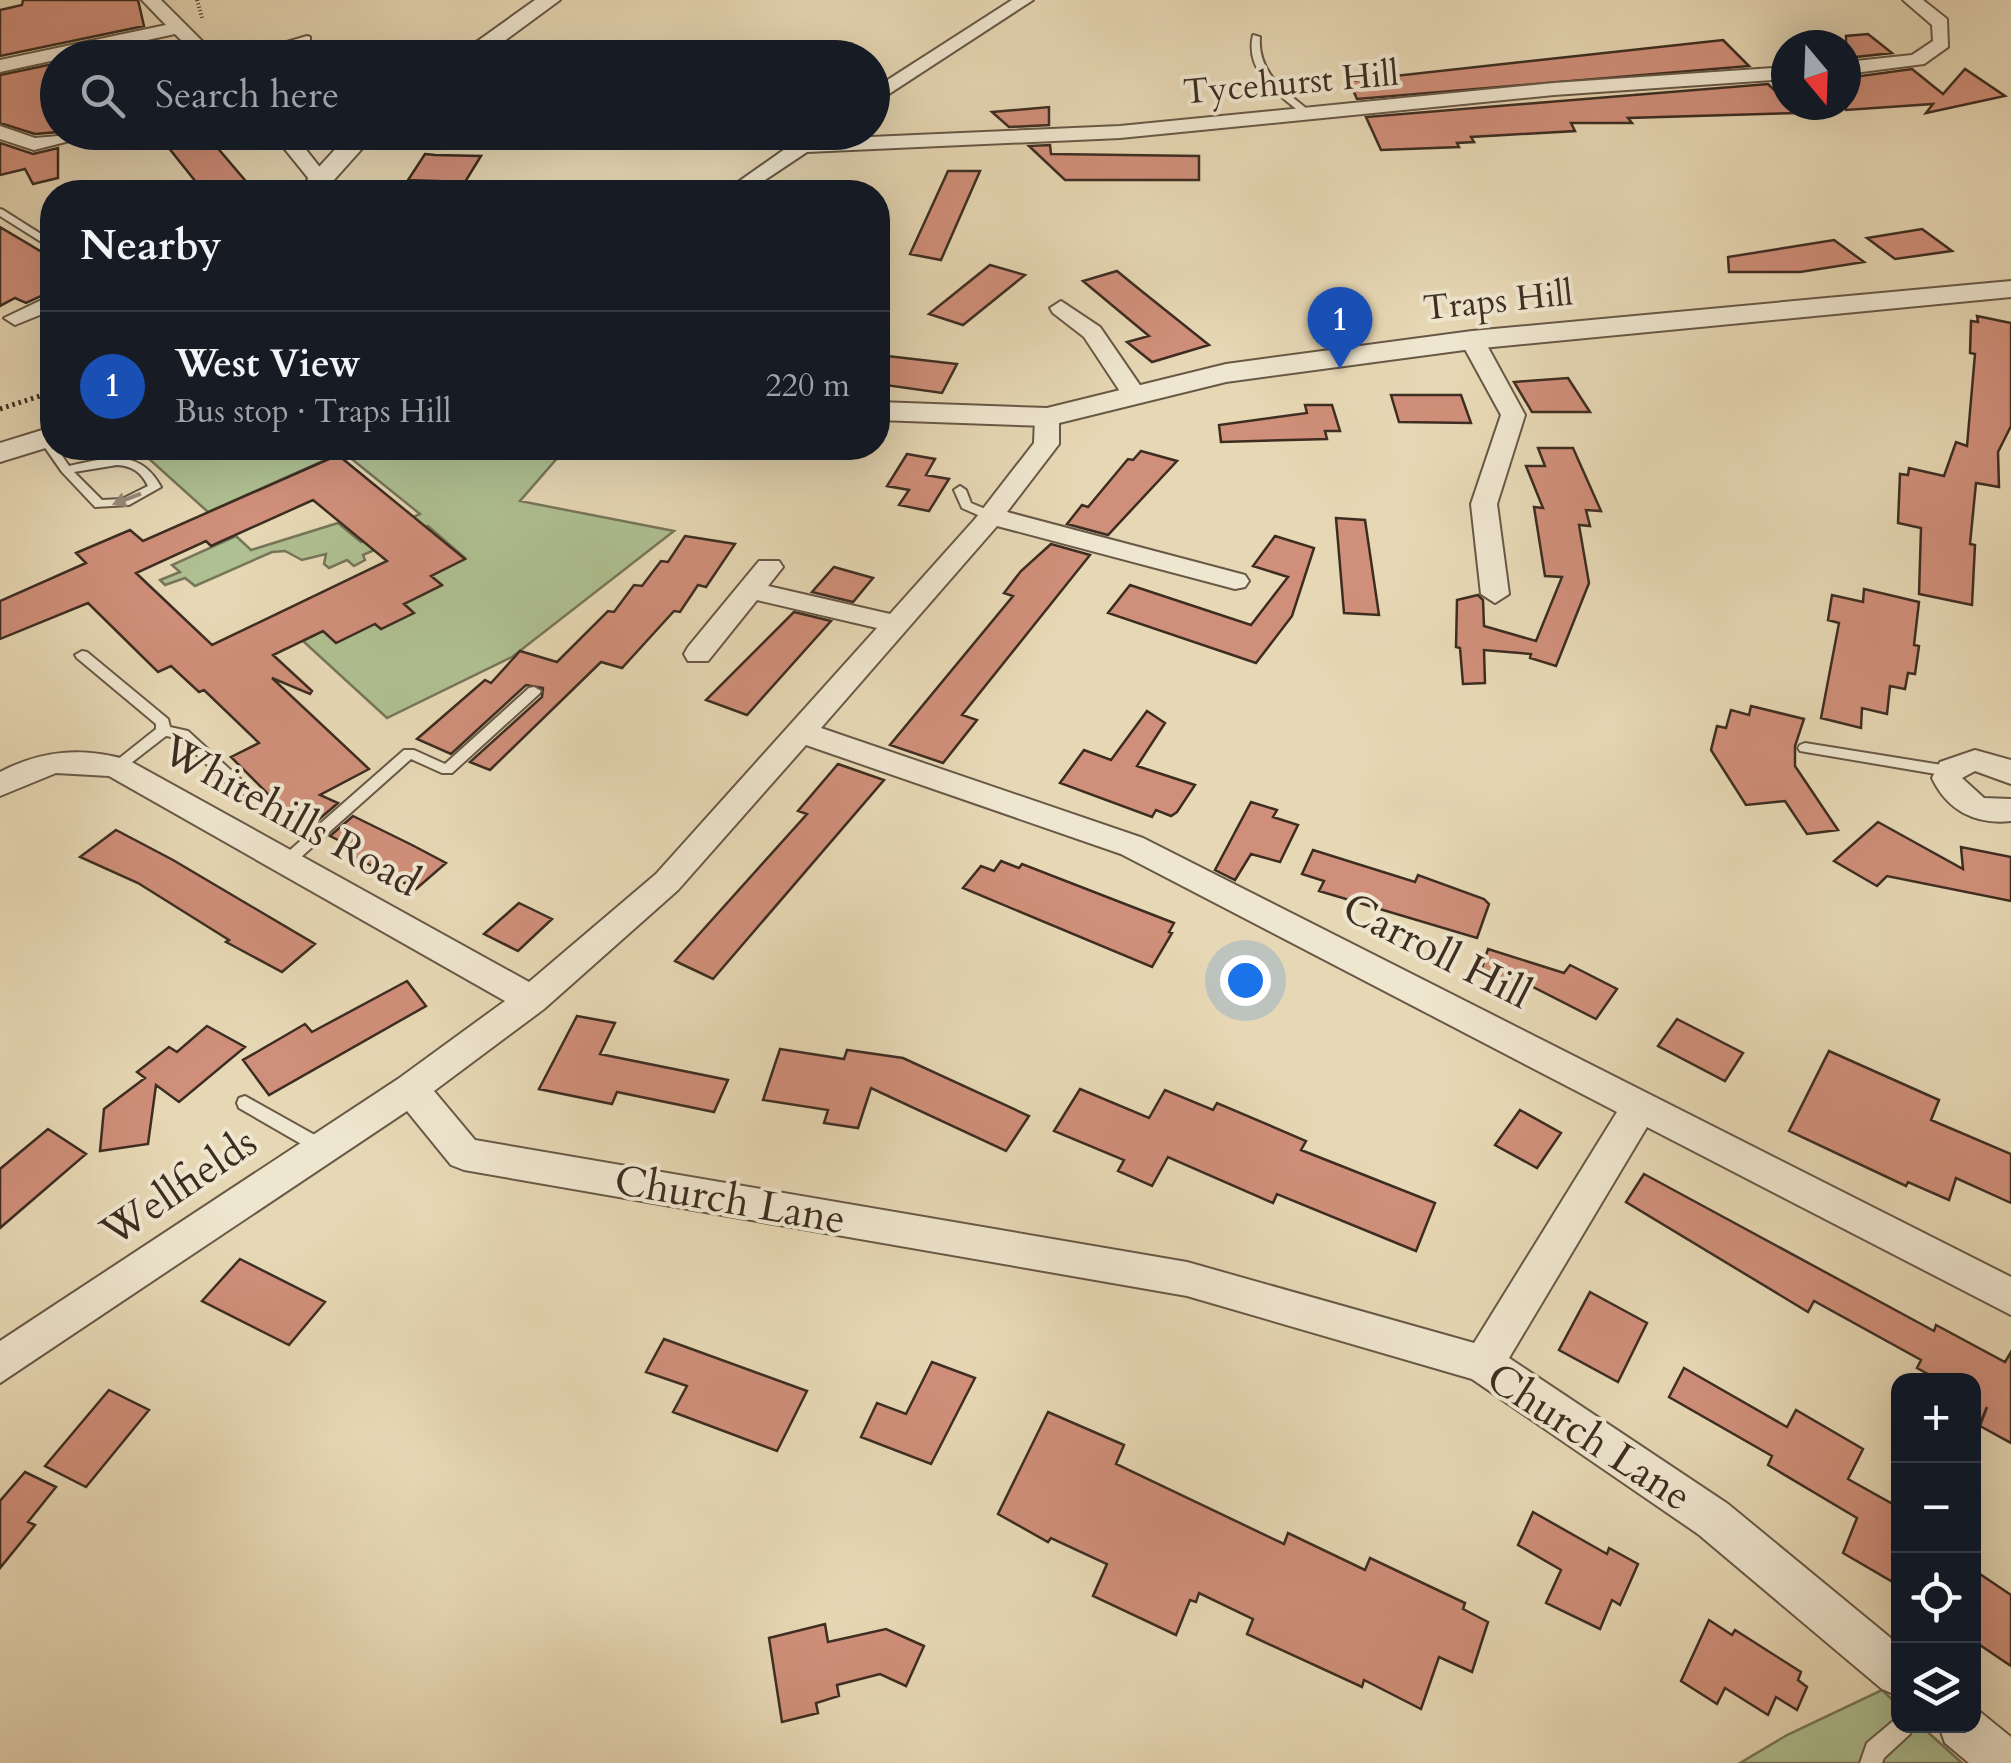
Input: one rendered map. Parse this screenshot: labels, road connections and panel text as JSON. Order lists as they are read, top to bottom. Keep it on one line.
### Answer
{"streets":{"street":["Tycehurst Hill","Traps Hill","Whitehills Road","Carroll Hill","Wellfields","Church Lane"]},"crossings":[["Wellfields","Church Lane"]],"north":"bottom","page":{"search":"Search here","heading":"Nearby","pins":"1","list":[{"mark":"1","name":"West View","note":"Bus stop · Traps Hill","value":"220 m"}],"map_buttons":["+","−"]}}
